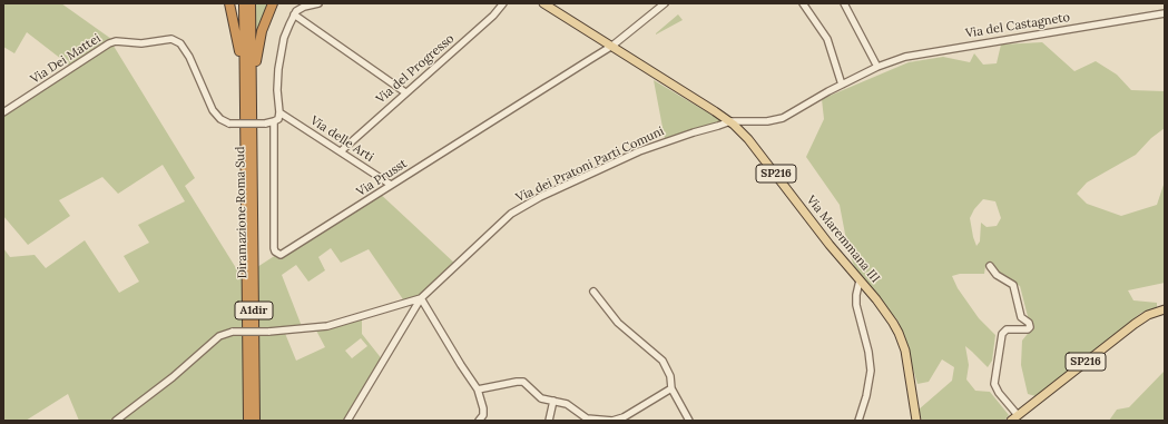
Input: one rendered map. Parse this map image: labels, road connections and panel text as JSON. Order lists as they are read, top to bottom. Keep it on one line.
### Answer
{"streets":{"highway":["Diramazione Roma Sud","A1dir"],"main road":["SP216","Via Maremmana III"],"street":["Via del Castagneto","Via Dei Mattei","Via del Progresso","Via delle Arti","Via dei Pratoni Parti Comuni","Via Prusst"]},"crossings":[["Via del Castagneto","Via dei Pratoni Parti Comuni"],["Via del Castagneto","Via Maremmana III"],["Via Dei Mattei","Via Prusst"],["Via del Progresso","Via delle Arti"],["Via delle Arti","Via Prusst"],["Via dei Pratoni Parti Comuni","Via Maremmana III"],["Via Prusst","Via Maremmana III"]]}
